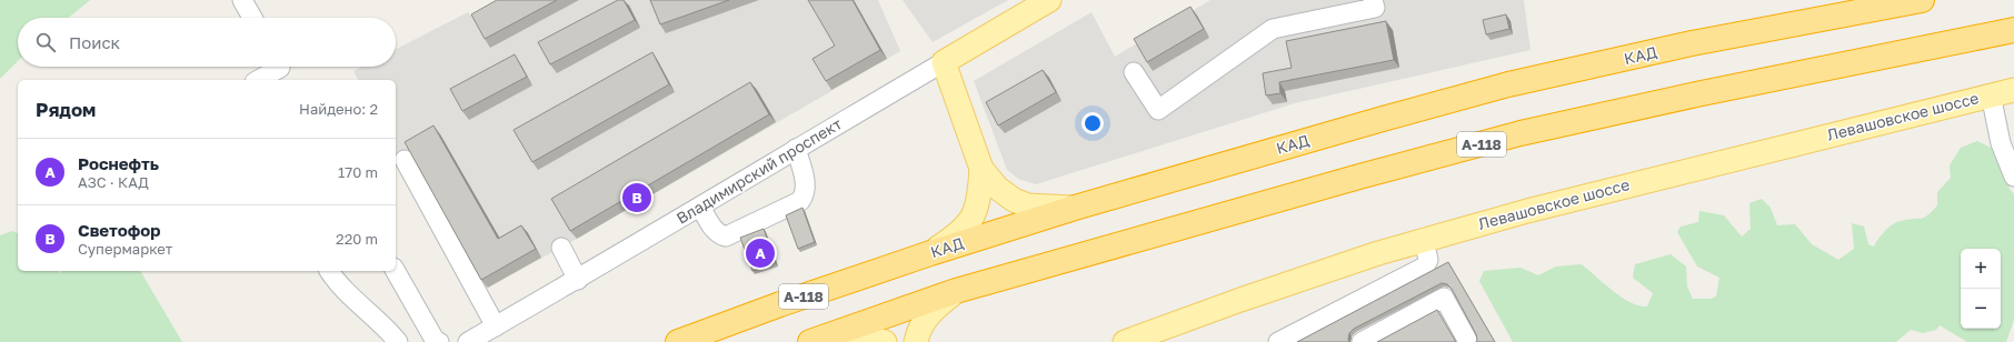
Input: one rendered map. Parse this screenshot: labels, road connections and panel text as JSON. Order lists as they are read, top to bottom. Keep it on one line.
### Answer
{"streets":{"highway":["КАД","А-118"],"main road":["Левашовское шоссе","Владимирский проспект"]},"page":{"search":"Поиск","heading":["Рядом","Найдено: 2"],"list":[{"mark":"A","name":"Роснефть","note":"АЗС · КАД","value":"170 m"},{"mark":"B","name":"Светофор","note":"Супермаркет","value":"220 m"}],"pins":["B","A"],"map_buttons":["+","−"]}}
